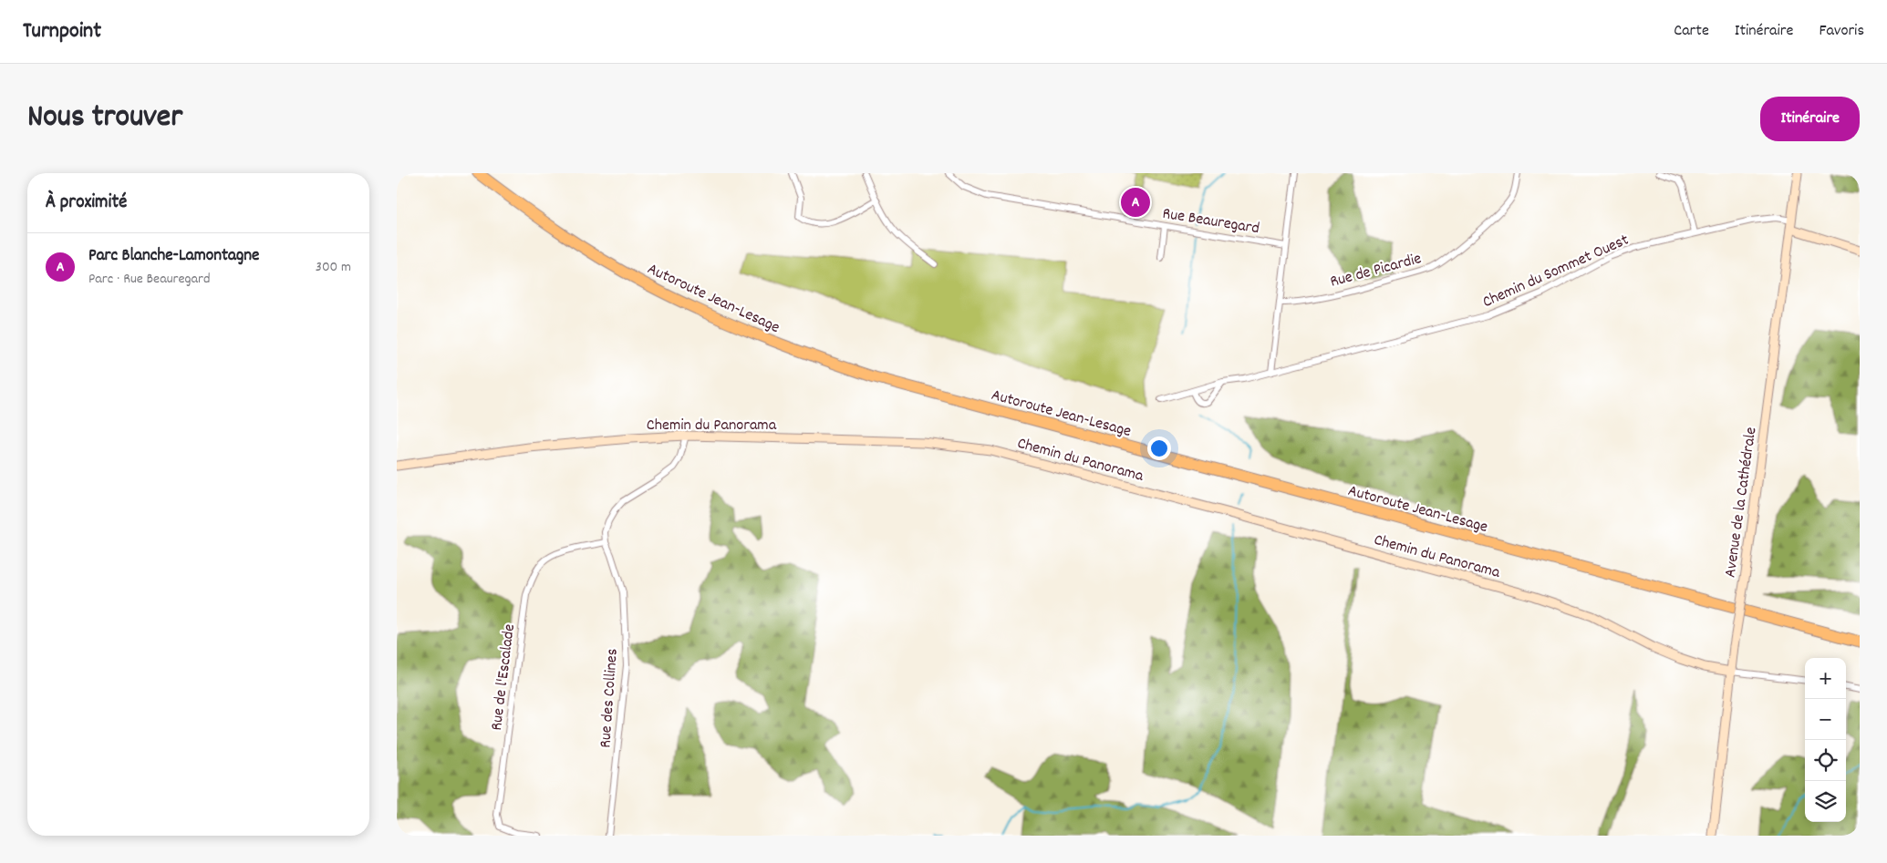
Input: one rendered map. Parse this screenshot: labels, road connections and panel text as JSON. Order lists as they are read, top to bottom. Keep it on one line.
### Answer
{"streets":{"highway":["Autoroute Jean-Lesage"],"street":["Rue Beauregard","Rue de Picardie","Chemin du Sommet Ouest","Chemin du Panorama","Avenue de la Cathédrale","Rue de l'Escalade","Rue des Collines"]},"crossings":[["Chemin du Sommet Ouest","Avenue de la Cathédrale"],["Chemin du Panorama","Avenue de la Cathédrale"],["Rue de l'Escalade","Rue des Collines"]],"page":{"header":"Turnpoint","nav":["Carte","Itinéraire","Favoris"],"title":"Nous trouver","buttons":"Itinéraire","heading":"À proximité","pins":"A","list":[{"mark":"A","name":"Parc Blanche-Lamontagne","note":"Parc · Rue Beauregard","value":"300 m"}],"map_buttons":["+","−"]}}
